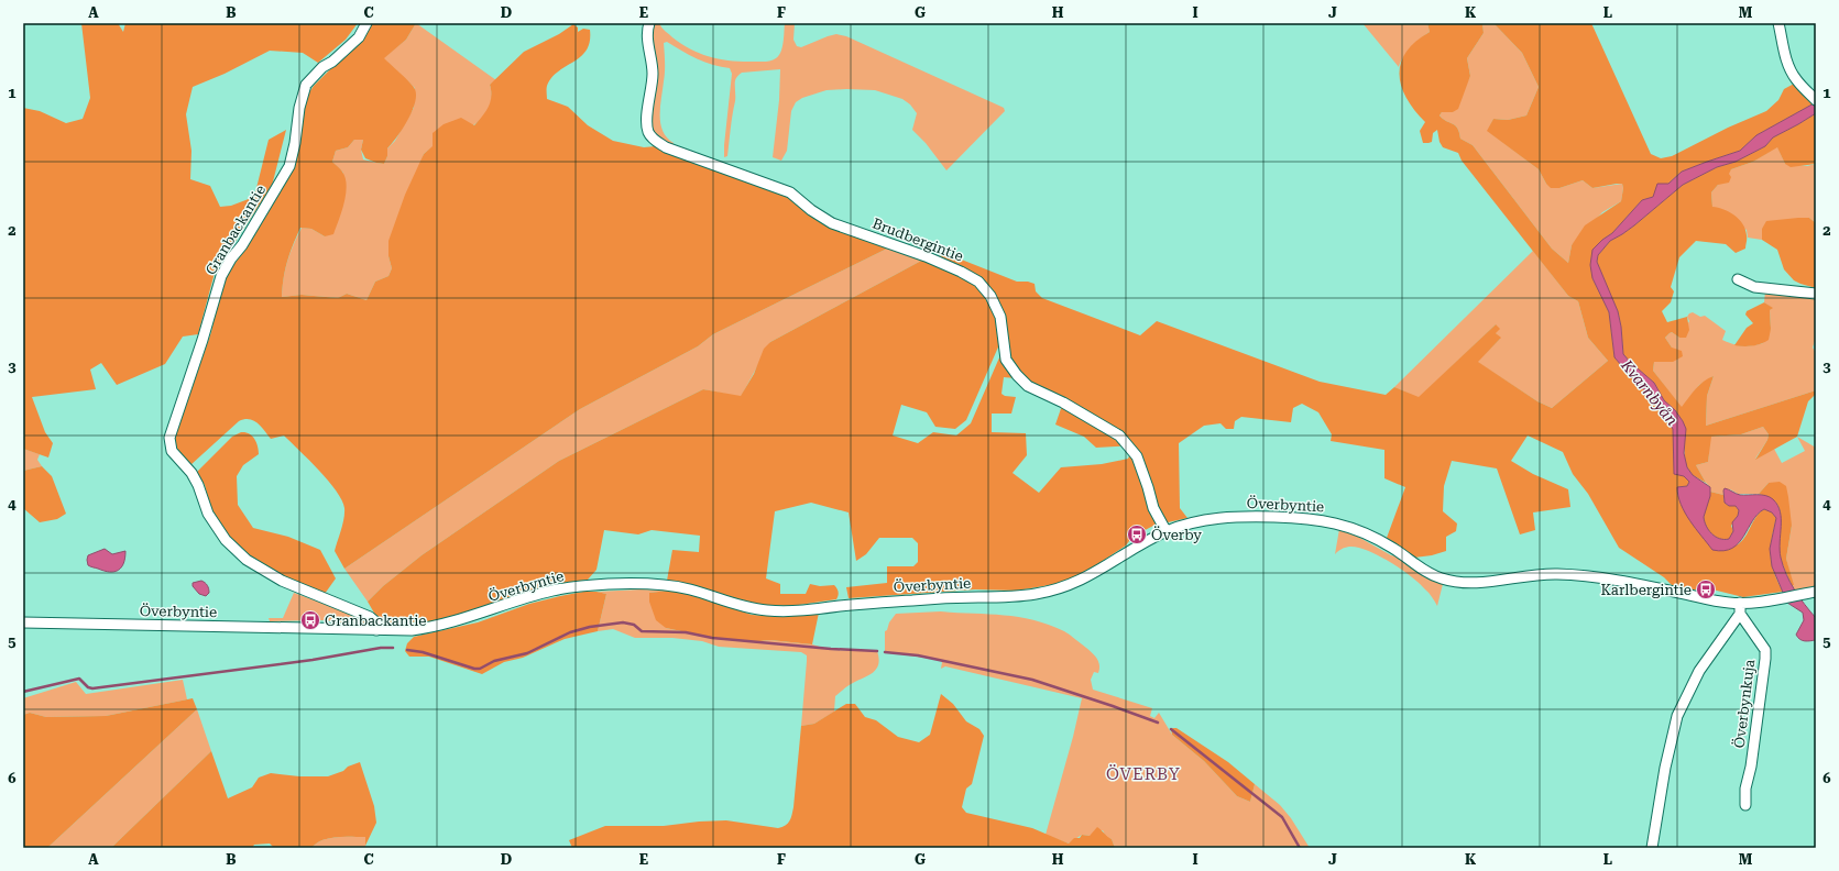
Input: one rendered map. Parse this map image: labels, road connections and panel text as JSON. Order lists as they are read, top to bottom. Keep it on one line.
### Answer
{"streets":{"street":["Granbackantie","Brudbergintie","Överbyntie","Överbynkuja"]},"crossings":[["Granbackantie","Överbyntie"],["Brudbergintie","Överbyntie"]],"districts":["ÖVERBY"],"water":["Kvarnbyån"],"places":{"bus stop":["Överby","Karlbergintie","Granbackantie"]},"grid":{"columns":["A","B","C","D","E","F","G","H","I","J","K","L","M"],"rows":["1","2","3","4","5","6"]}}
